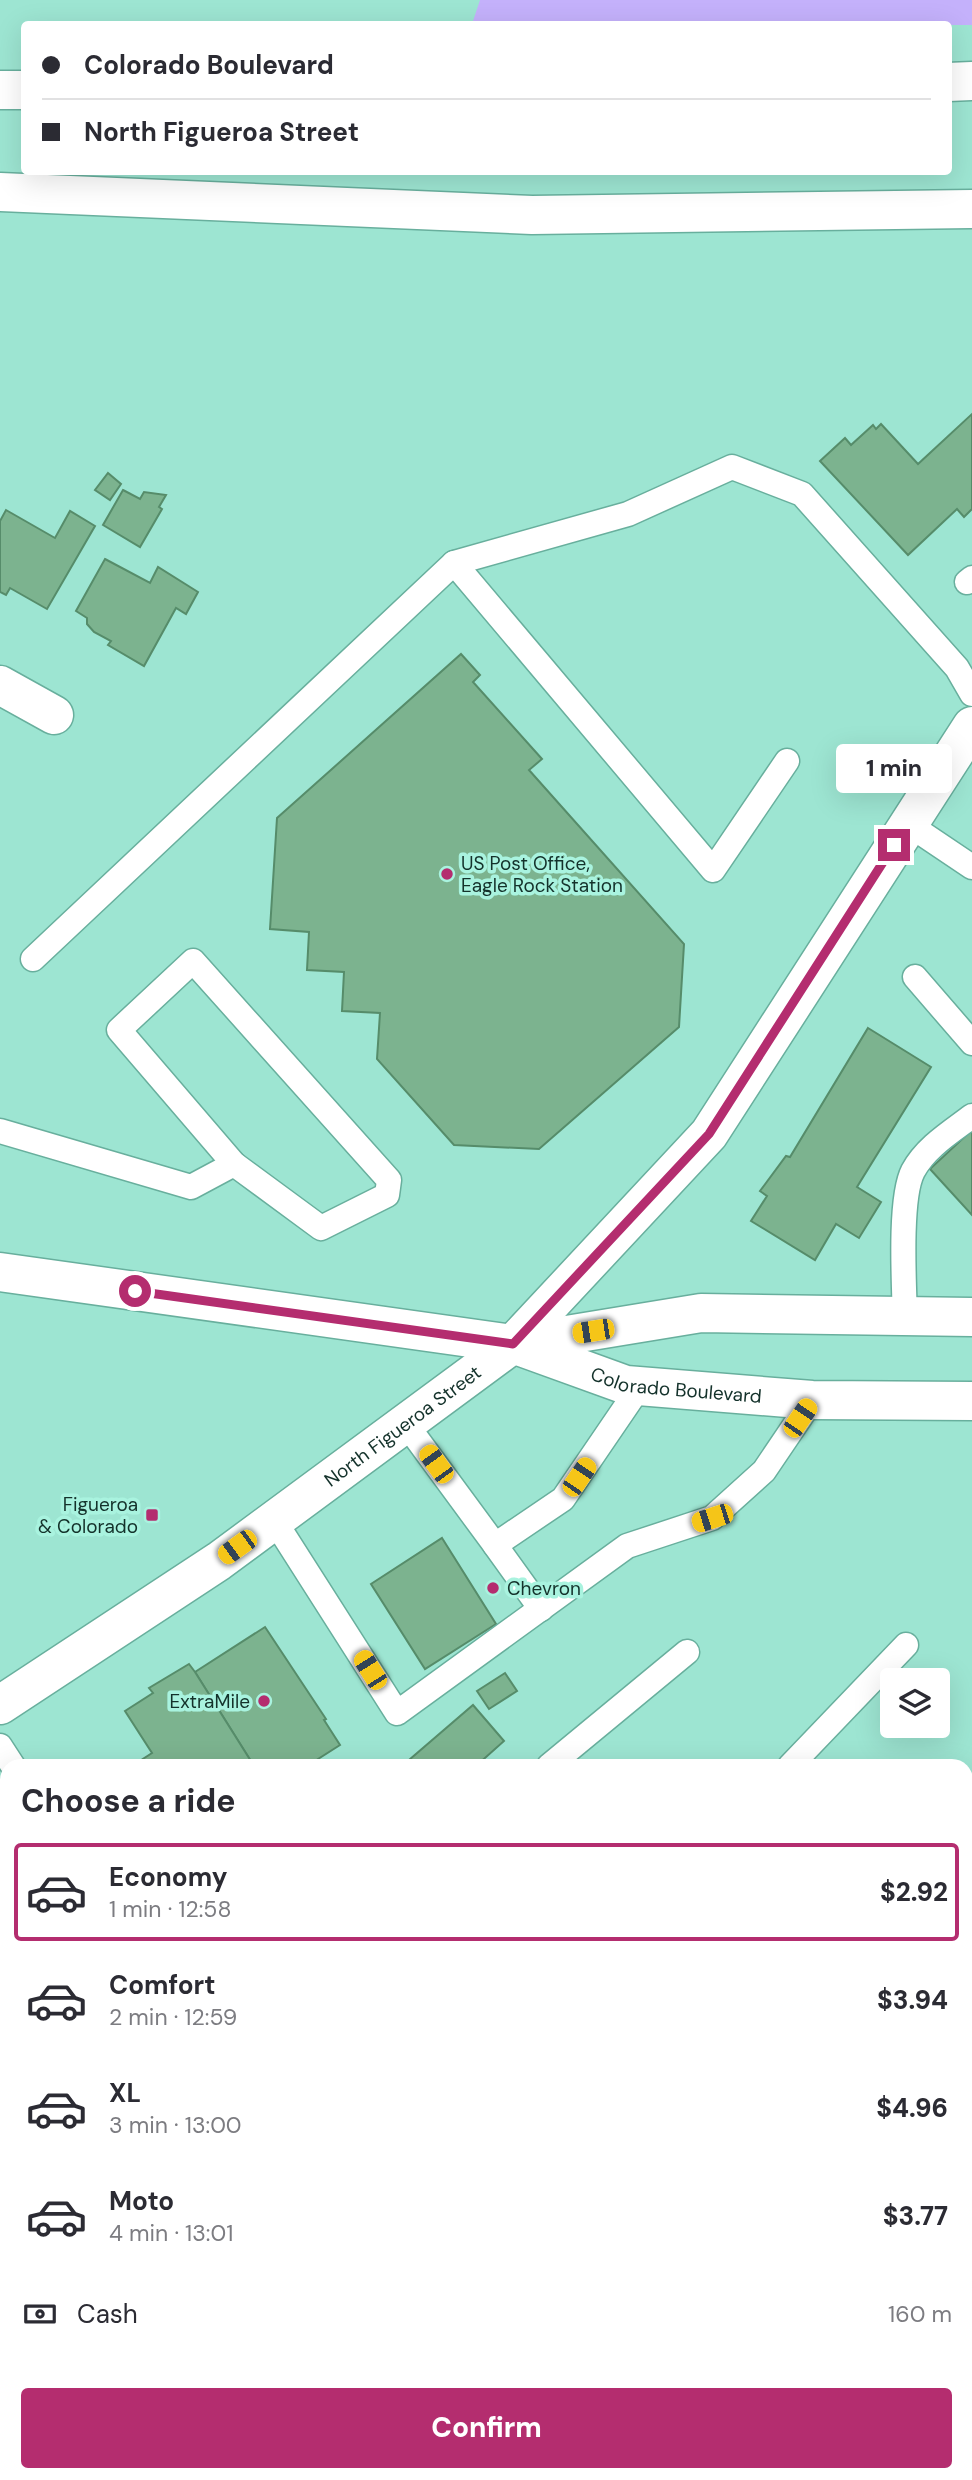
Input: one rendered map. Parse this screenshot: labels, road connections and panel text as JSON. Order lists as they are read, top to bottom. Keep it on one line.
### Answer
{"streets":{"main road":["Colorado Boulevard","North Figueroa Street"]},"crossings":[["Colorado Boulevard","North Figueroa Street"]],"places":{"other":["US Post Office, Eagle Rock Station","Chevron","ExtraMile"],"transit":["Figueroa & Colorado"]},"page":{"banner":["Colorado Boulevard","North Figueroa Street"],"bubble":"1 min","heading":"Choose a ride","list":[{"name":"Economy","note":"1 min · 12:58","value":"$2.92"},{"name":"Comfort","note":"2 min · 12:59","value":"$3.94"},{"name":"XL","note":"3 min · 13:00","value":"$4.96"},{"name":"Moto","note":"4 min · 13:01","value":"$3.77"}],"pay":["Cash","160 m"],"buttons":"Confirm"}}
